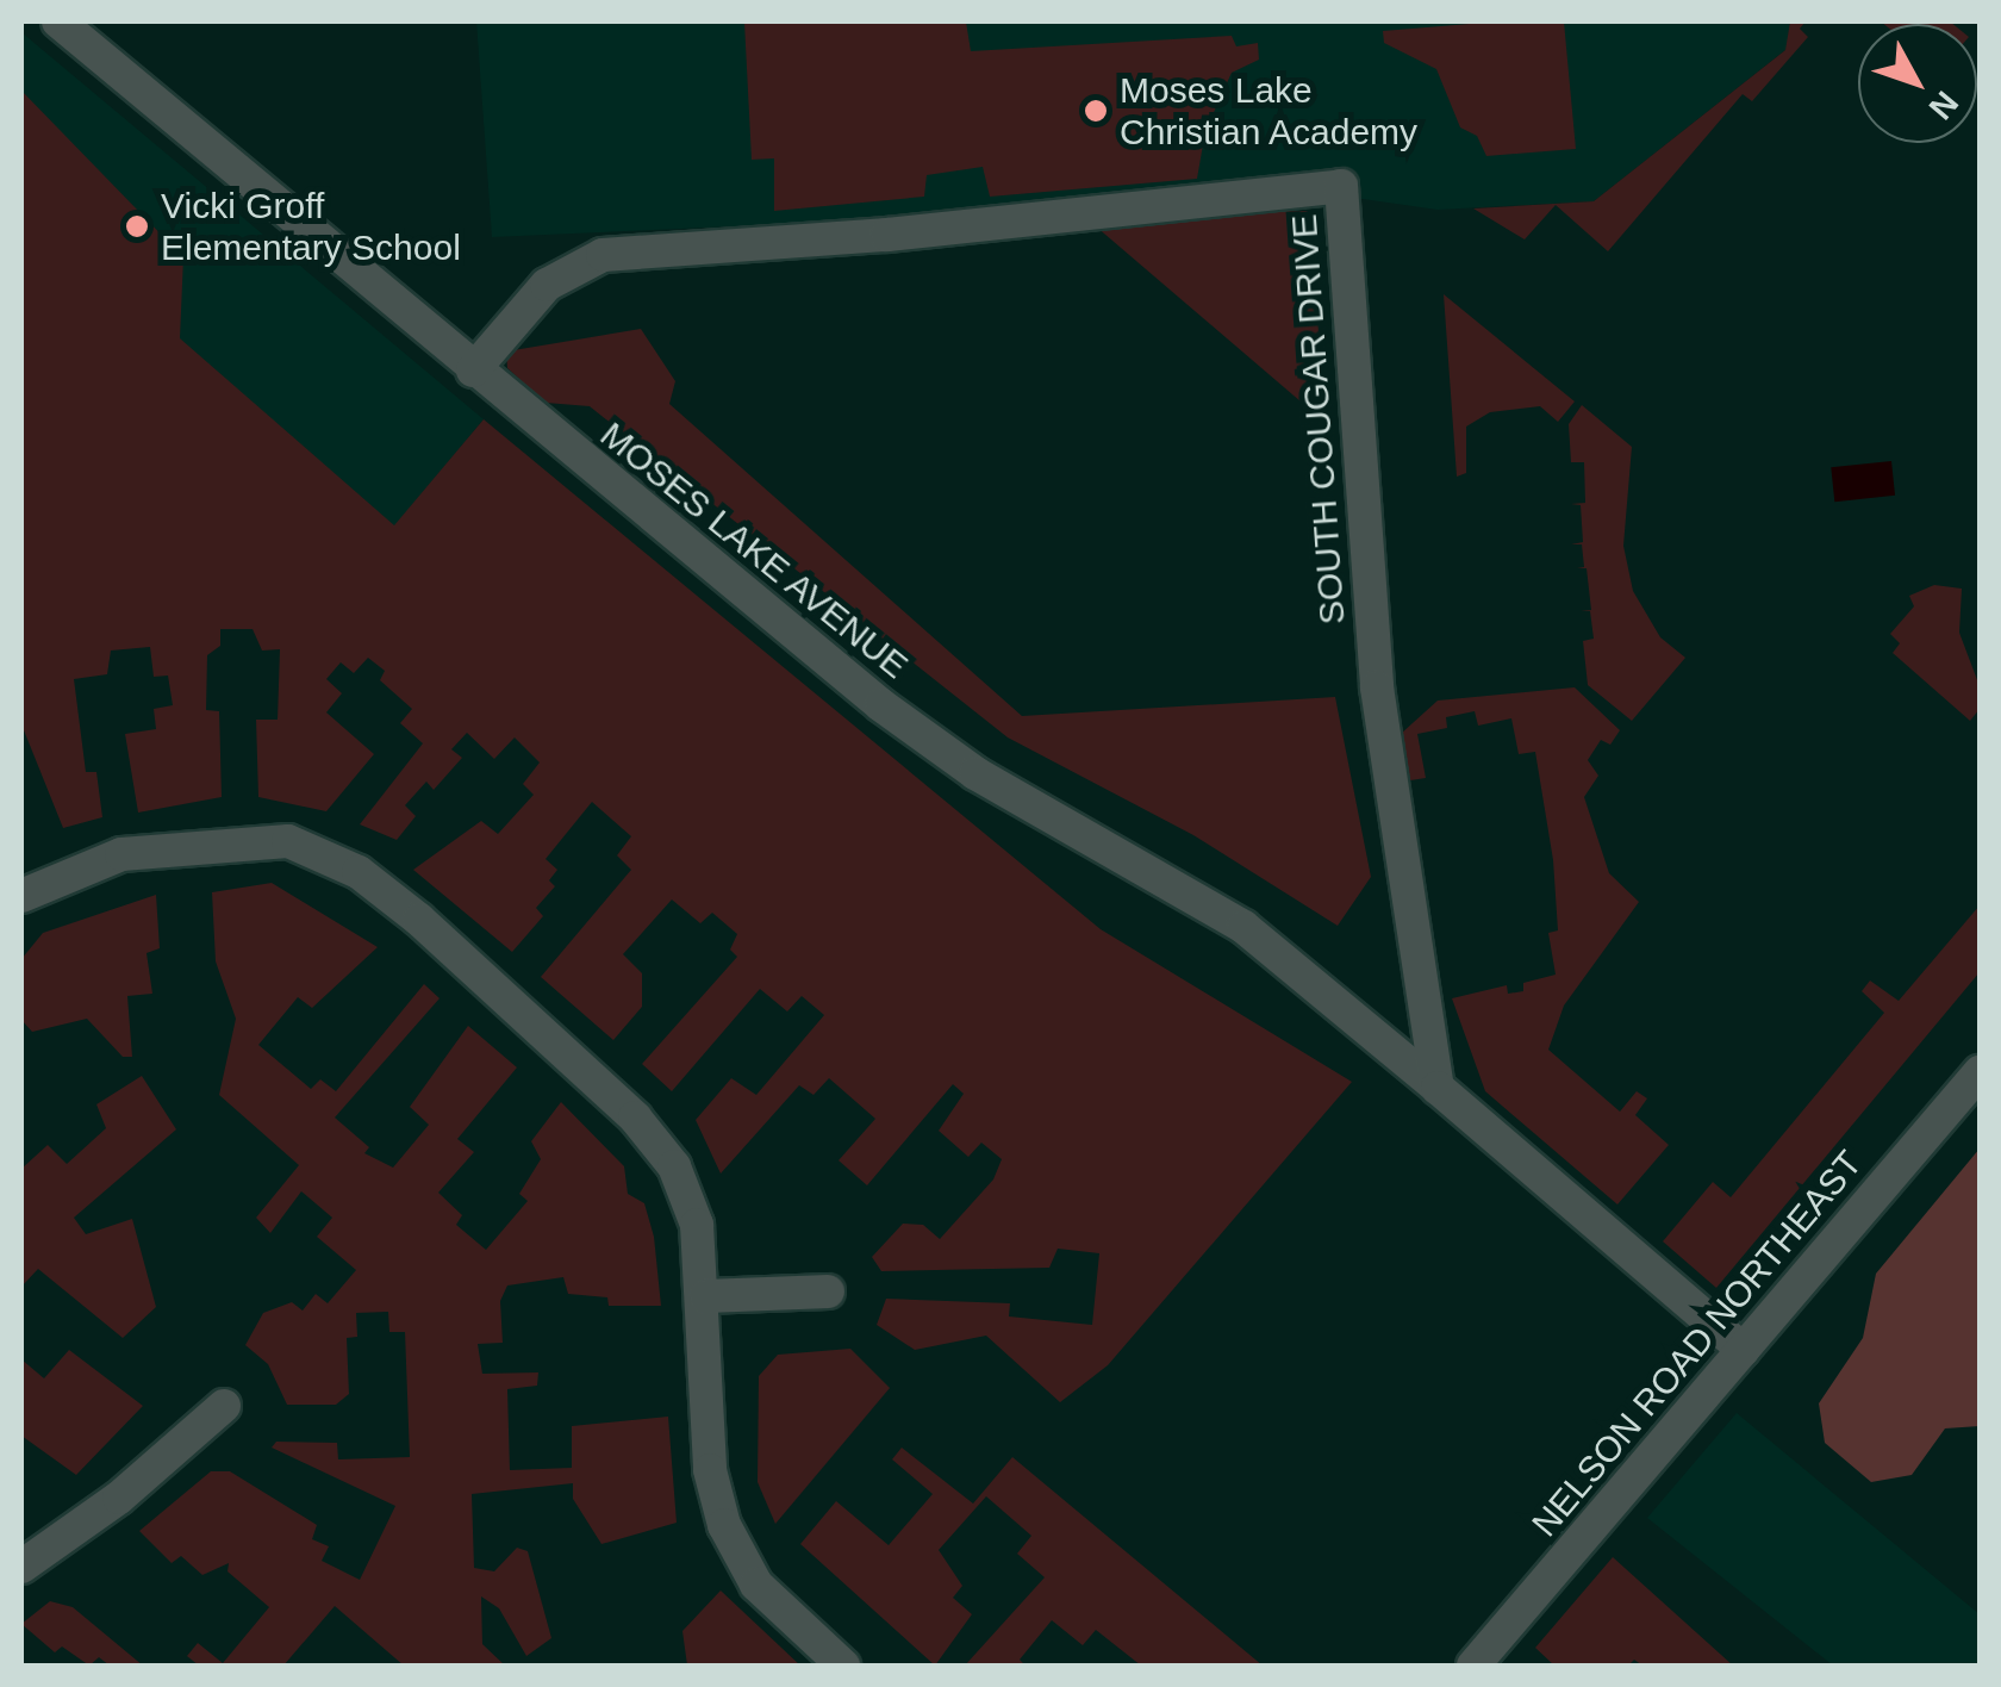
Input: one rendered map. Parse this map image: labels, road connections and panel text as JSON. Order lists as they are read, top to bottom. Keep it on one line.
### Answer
{"streets":{"street":["SOUTH COUGAR DRIVE","MOSES LAKE AVENUE","NELSON ROAD NORTHEAST"]},"crossings":[["SOUTH COUGAR DRIVE","MOSES LAKE AVENUE"]],"places":["Moses Lake Christian Academy","Vicki Groff Elementary School"],"north":"bottom right"}
